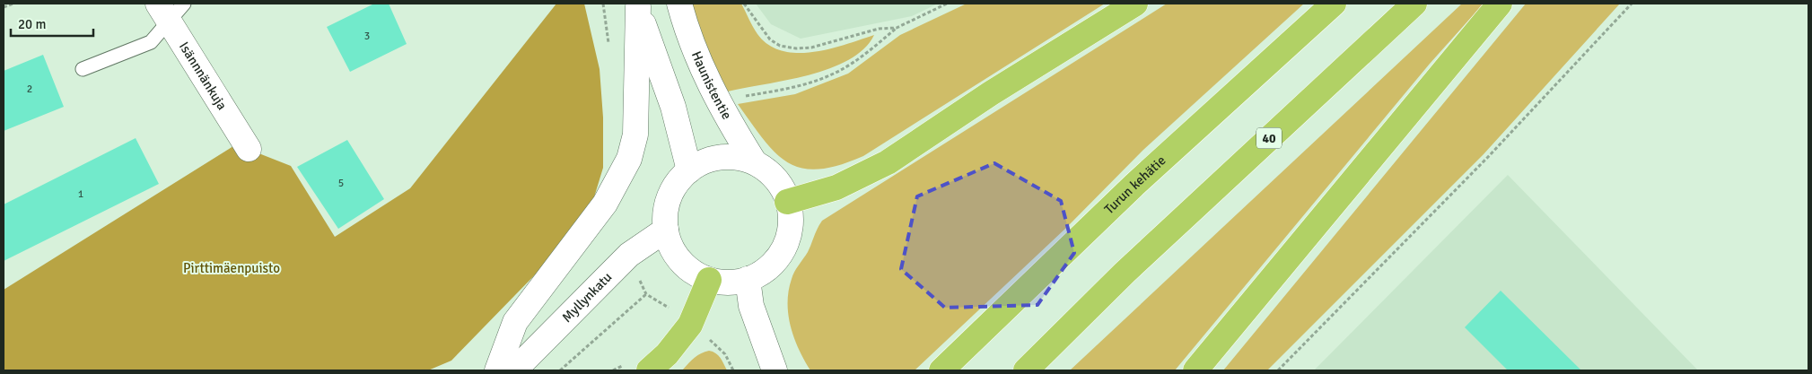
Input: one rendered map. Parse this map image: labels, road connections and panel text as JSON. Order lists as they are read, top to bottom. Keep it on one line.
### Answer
{"streets":{"highway":["40","Turun kehätie"],"street":["Isännnänkuja","Haunistentie","Myllynkatu"]},"crossings":[["Haunistentie","Myllynkatu"]],"parks":["Pirttimäenpuisto"],"house_numbers":["3","2","5","1"],"scale_bar":"20 m"}
